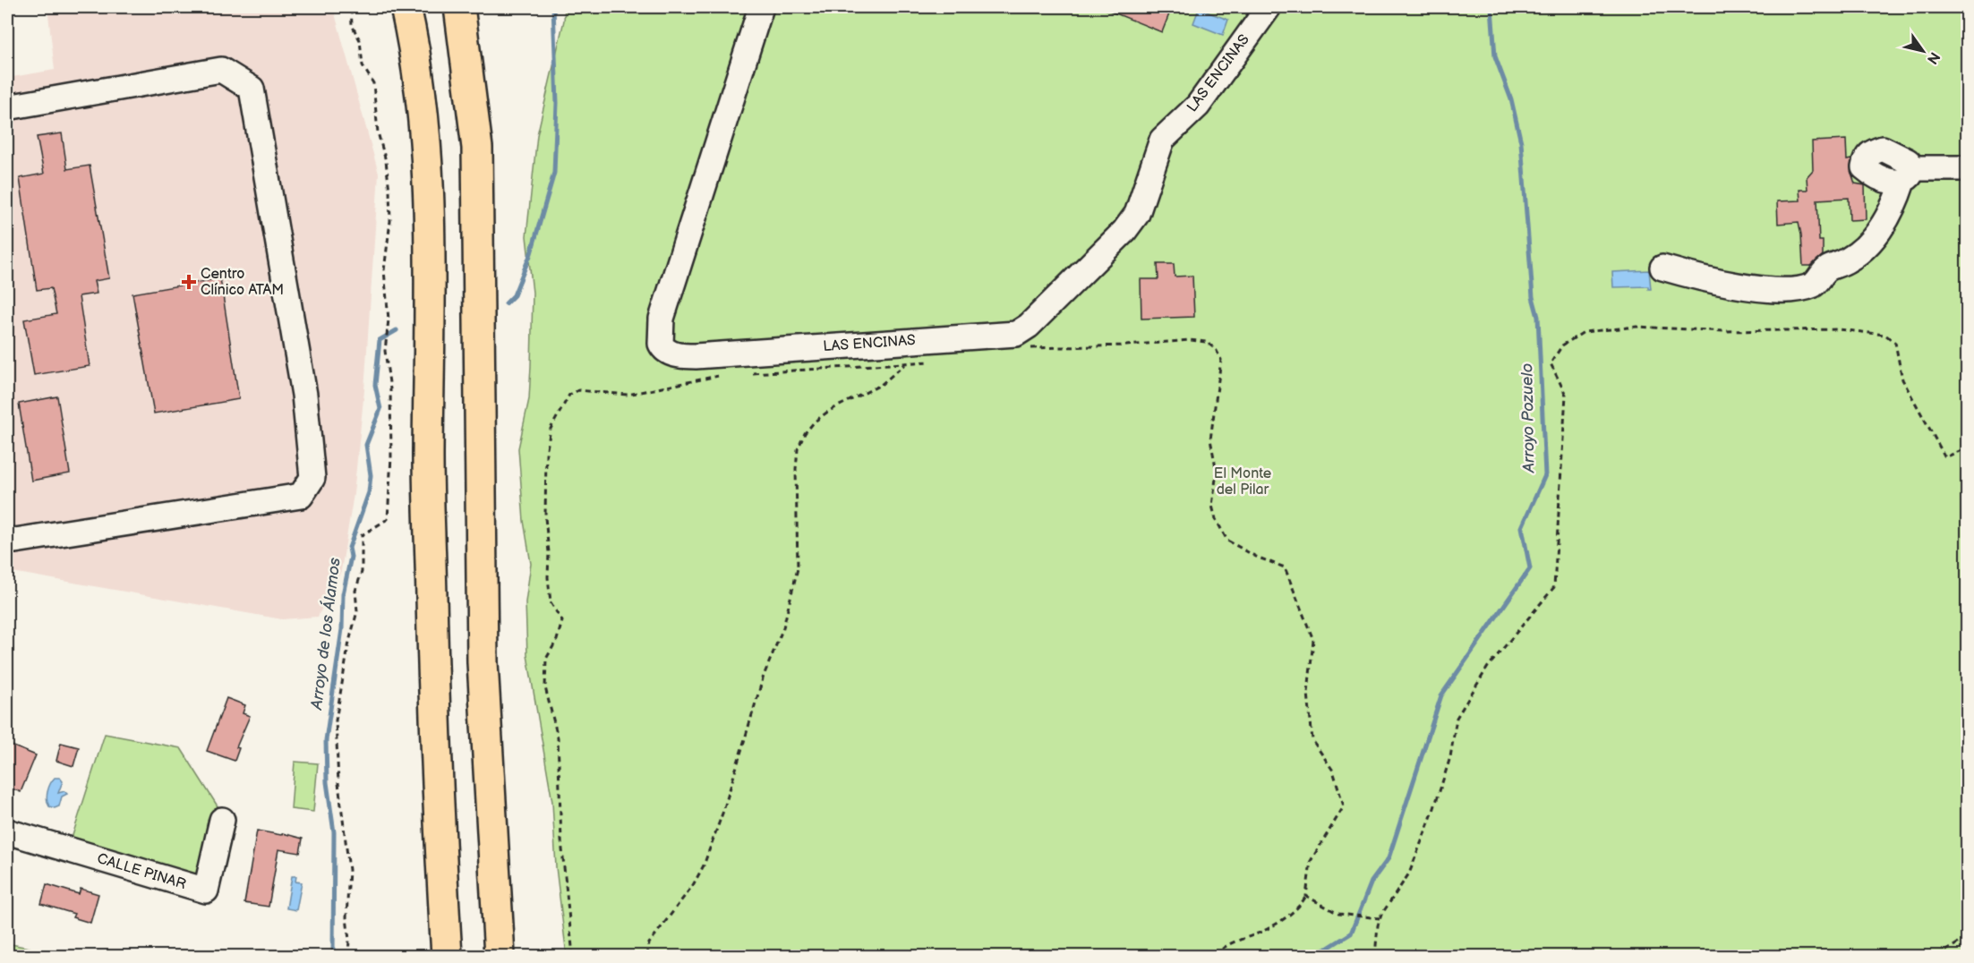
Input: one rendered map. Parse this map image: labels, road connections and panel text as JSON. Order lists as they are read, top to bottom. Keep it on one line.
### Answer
{"streets":{"street":["LAS ENCINAS","CALLE PINAR"]},"water":["Arroyo Pozuelo","Arroyo de los Álamos"],"parks":["El Monte del Pilar"],"places":{"health":["Centro Clínico ATAM"]},"north":"bottom right"}
